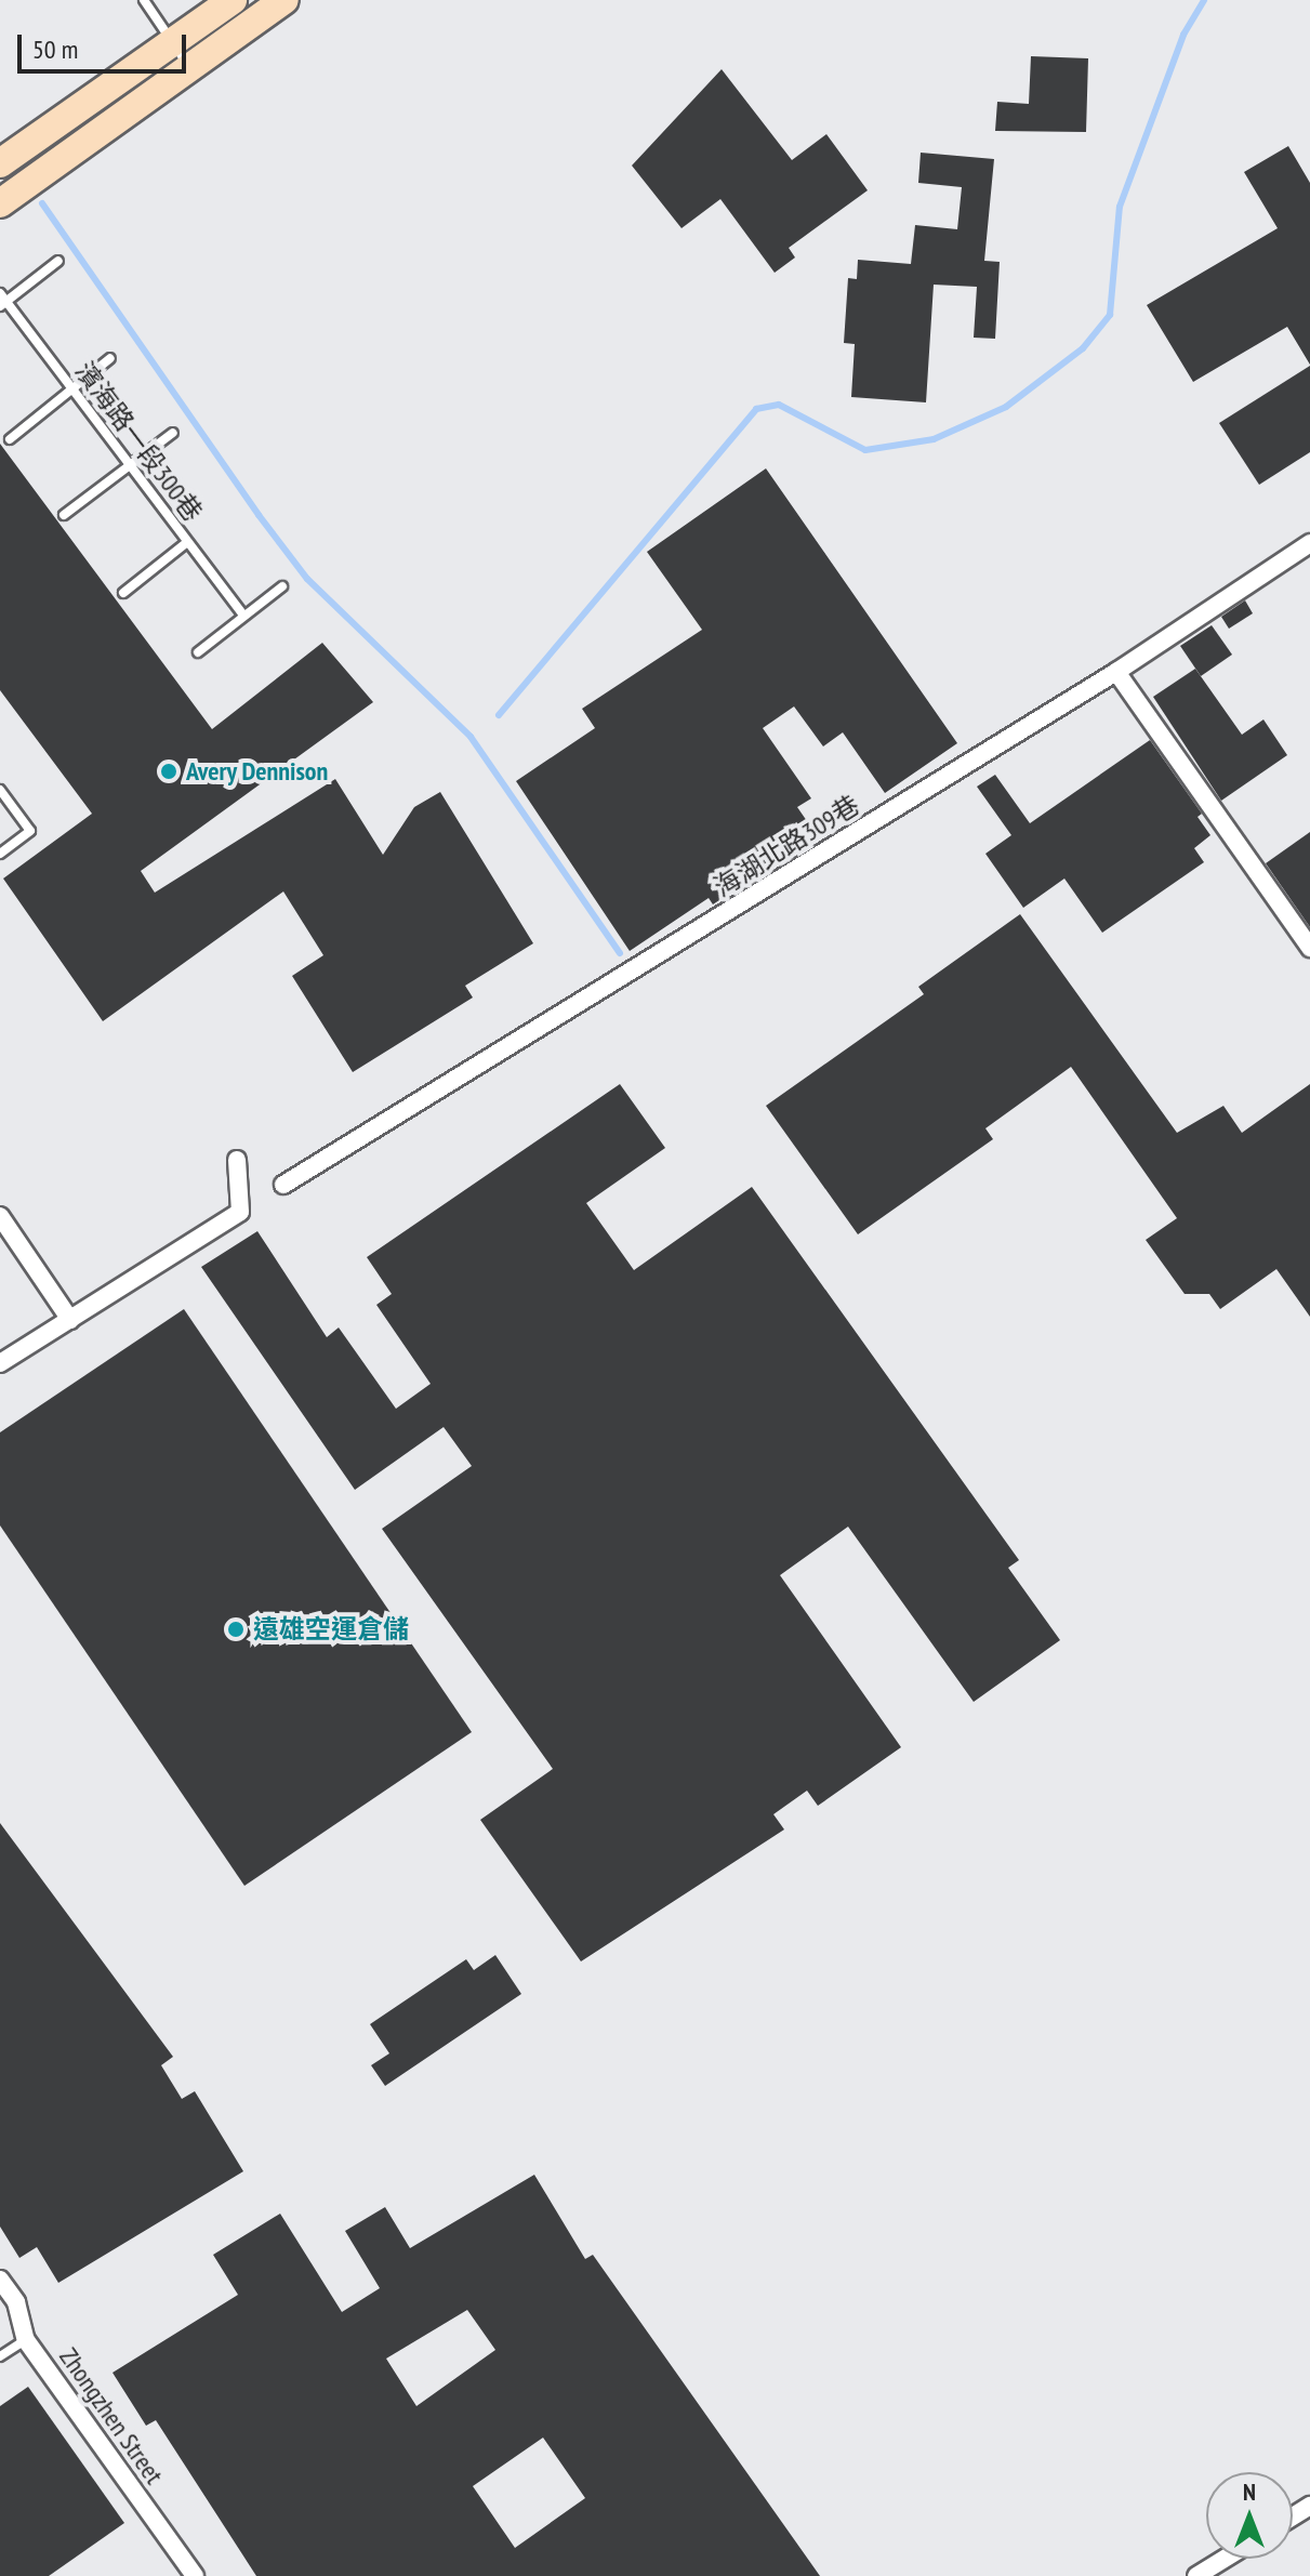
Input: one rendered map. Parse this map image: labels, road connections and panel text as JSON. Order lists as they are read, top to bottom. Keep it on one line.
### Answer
{"streets":{"street":["海湖北路309巷","Zhongzhen Street"],"lane":["濱海路一段300巷"]},"places":["Avery Dennison","遠雄空運倉儲"],"scale_bar":"50 m","north":"top"}
